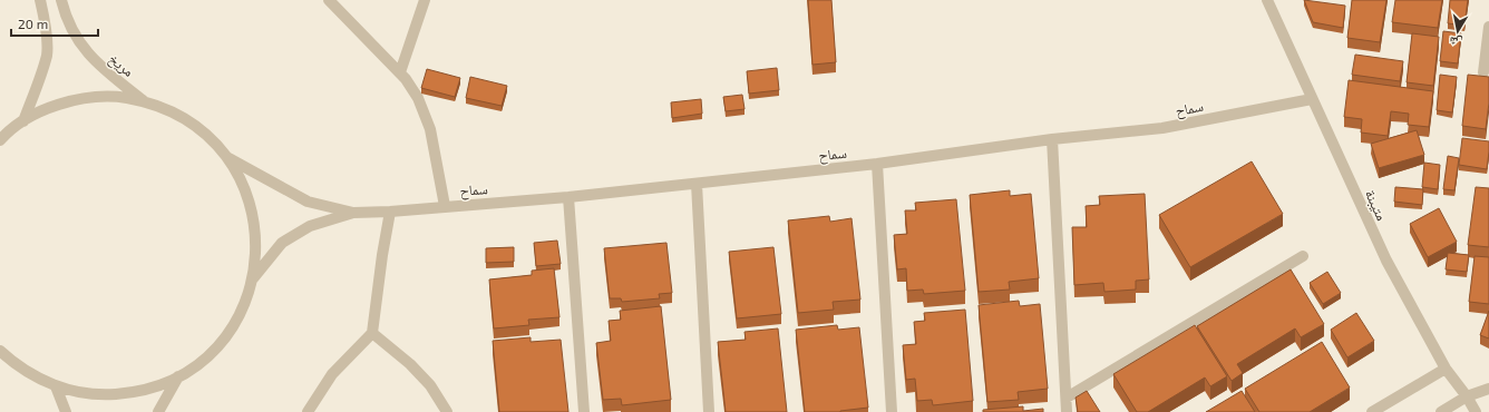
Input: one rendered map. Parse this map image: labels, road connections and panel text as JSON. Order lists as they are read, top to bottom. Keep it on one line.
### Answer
{"streets":{"street":["مريخ","سماح","متيبنة"]},"crossings":[["سماح","متيبنة"]],"scale_bar":"20 m","north":"bottom"}
